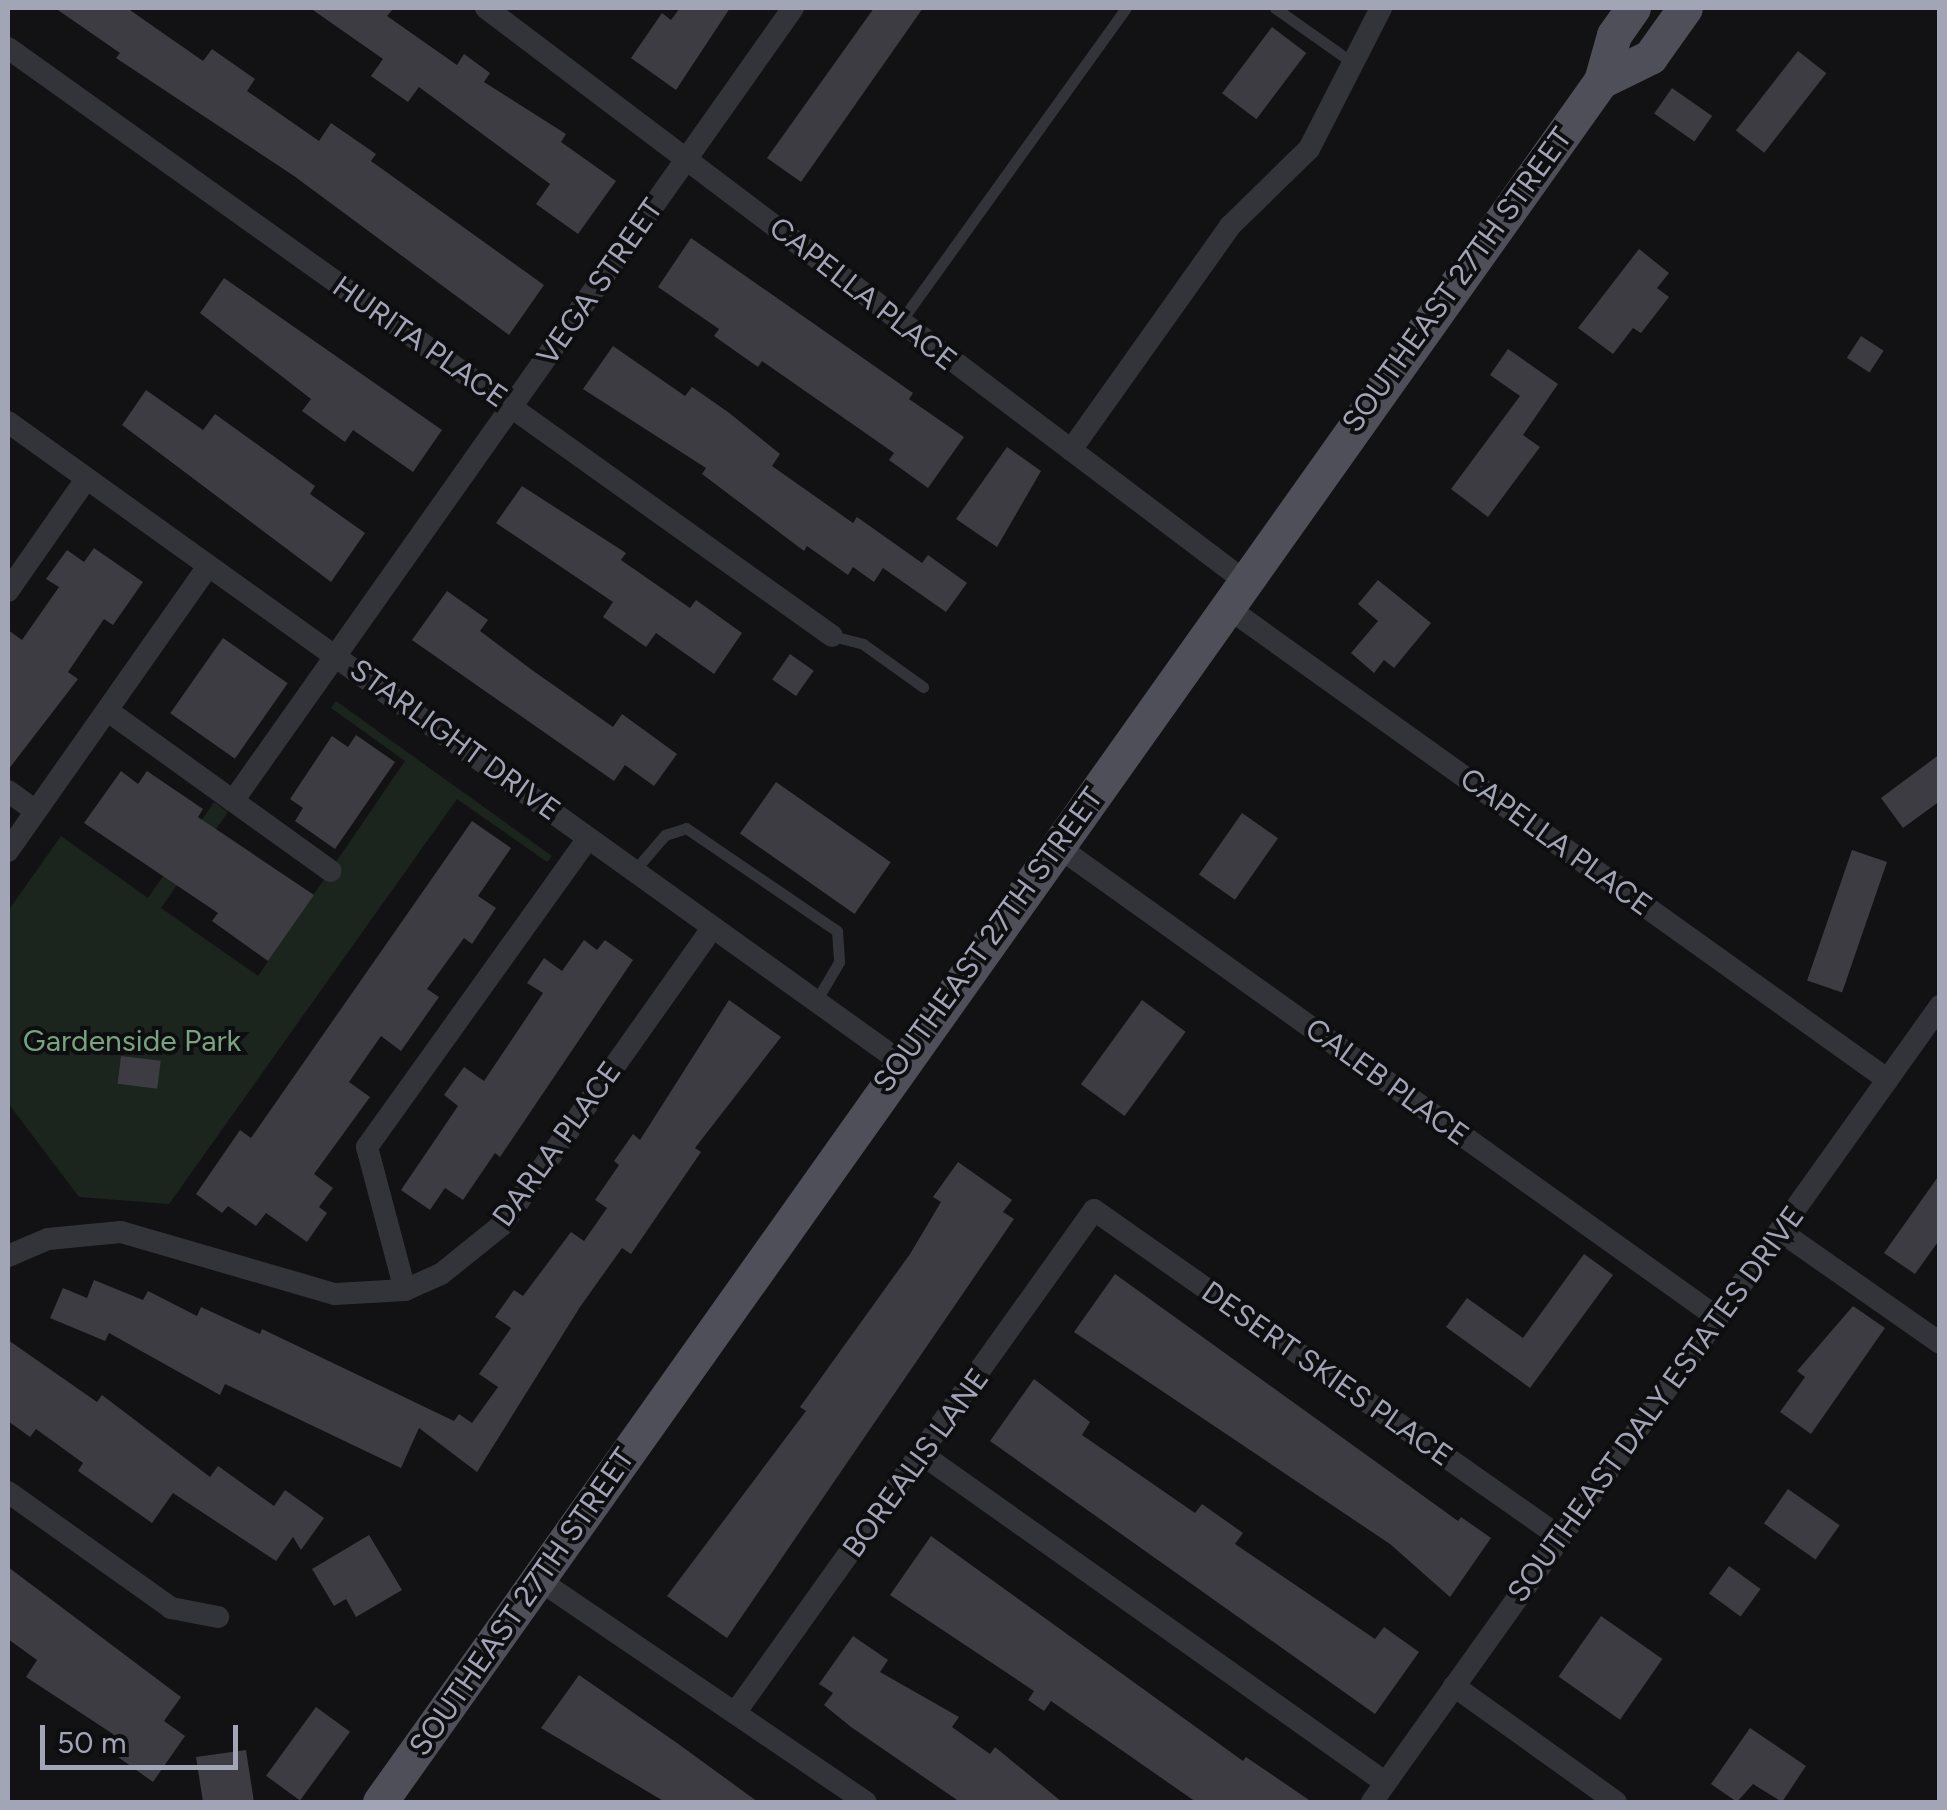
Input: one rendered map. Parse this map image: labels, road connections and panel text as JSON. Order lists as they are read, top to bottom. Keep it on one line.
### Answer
{"streets":{"main road":["SOUTHEAST 27TH STREET"],"street":["VEGA STREET","CAPELLA PLACE","HURITA PLACE","STARLIGHT DRIVE","CALEB PLACE","DARLA PLACE","DESERT SKIES PLACE","SOUTHEAST DALY ESTATES DRIVE","BOREALIS LANE"]},"crossings":[["SOUTHEAST 27TH STREET","CAPELLA PLACE"],["SOUTHEAST 27TH STREET","STARLIGHT DRIVE"],["SOUTHEAST 27TH STREET","CALEB PLACE"],["VEGA STREET","CAPELLA PLACE"],["VEGA STREET","HURITA PLACE"],["VEGA STREET","STARLIGHT DRIVE"],["CAPELLA PLACE","SOUTHEAST DALY ESTATES DRIVE"],["STARLIGHT DRIVE","DARLA PLACE"],["CALEB PLACE","SOUTHEAST DALY ESTATES DRIVE"],["DESERT SKIES PLACE","SOUTHEAST DALY ESTATES DRIVE"],["DESERT SKIES PLACE","BOREALIS LANE"]],"parks":["Gardenside Park"],"scale_bar":"50 m"}
